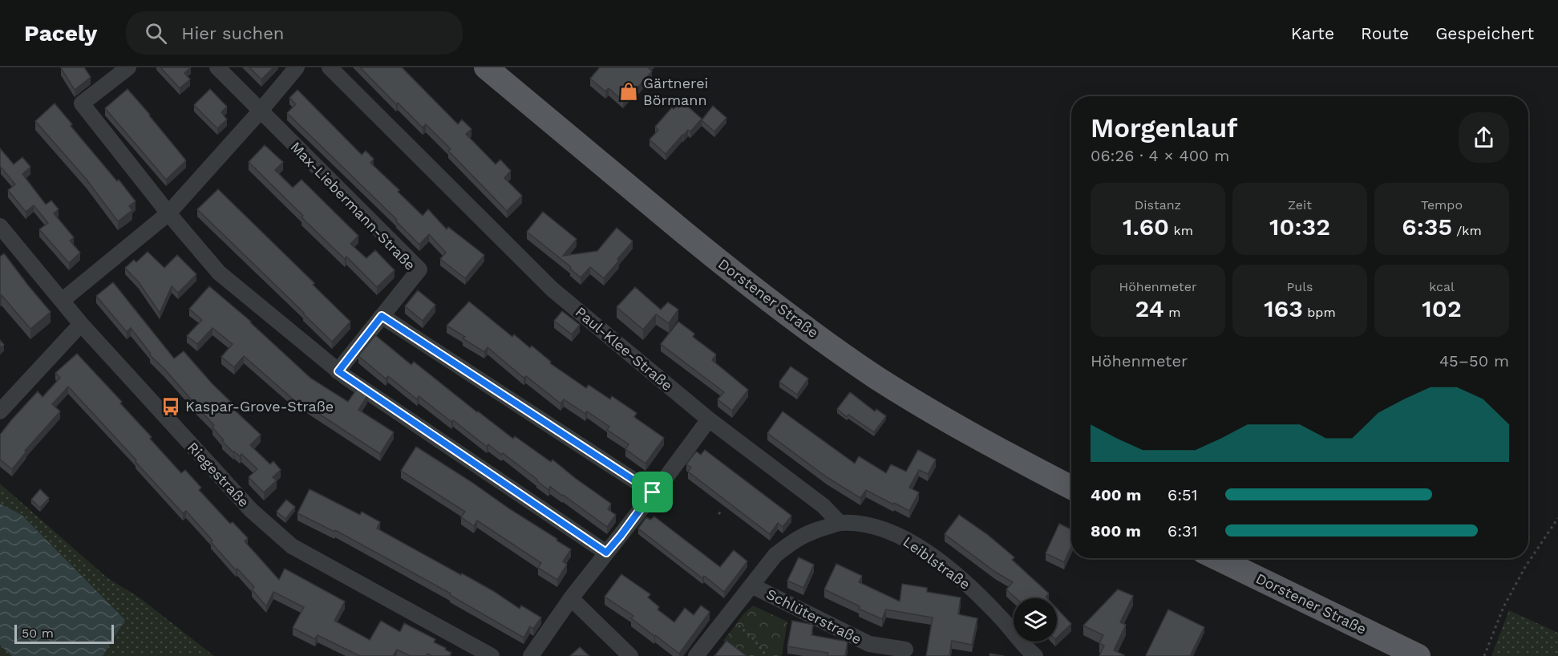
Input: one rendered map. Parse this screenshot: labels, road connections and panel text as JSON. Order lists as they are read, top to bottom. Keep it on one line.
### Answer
{"streets":{"main road":["Dorstener Straße"],"street":["Max-Liebermann-Straße","Paul-Klee-Straße","Riegestraße","Leiblstraße","Schlüterstraße"]},"crossings":[["Leiblstraße","Schlüterstraße"]],"places":{"shop":["Gärtnerei Börmann"],"bus stop":["Kaspar-Grove-Straße"]},"scale_bar":"50 m","page":{"header":"Pacely","search":"Hier suchen","nav":["Karte","Route","Gespeichert"],"heading":["Morgenlauf","06:26 · 4 × 400 m"],"stats":[["Distanz","1.60 km"],["Zeit","10:32"],["Tempo","6:35 /km"],["Höhenmeter","24 m"],["Puls","163 bpm"],["kcal","102"]],"chart":["Höhenmeter","45–50 m"],"list":[{"name":"400 m","note":"6:51"},{"name":"800 m","note":"6:31"}],"scale":"50 m"}}
